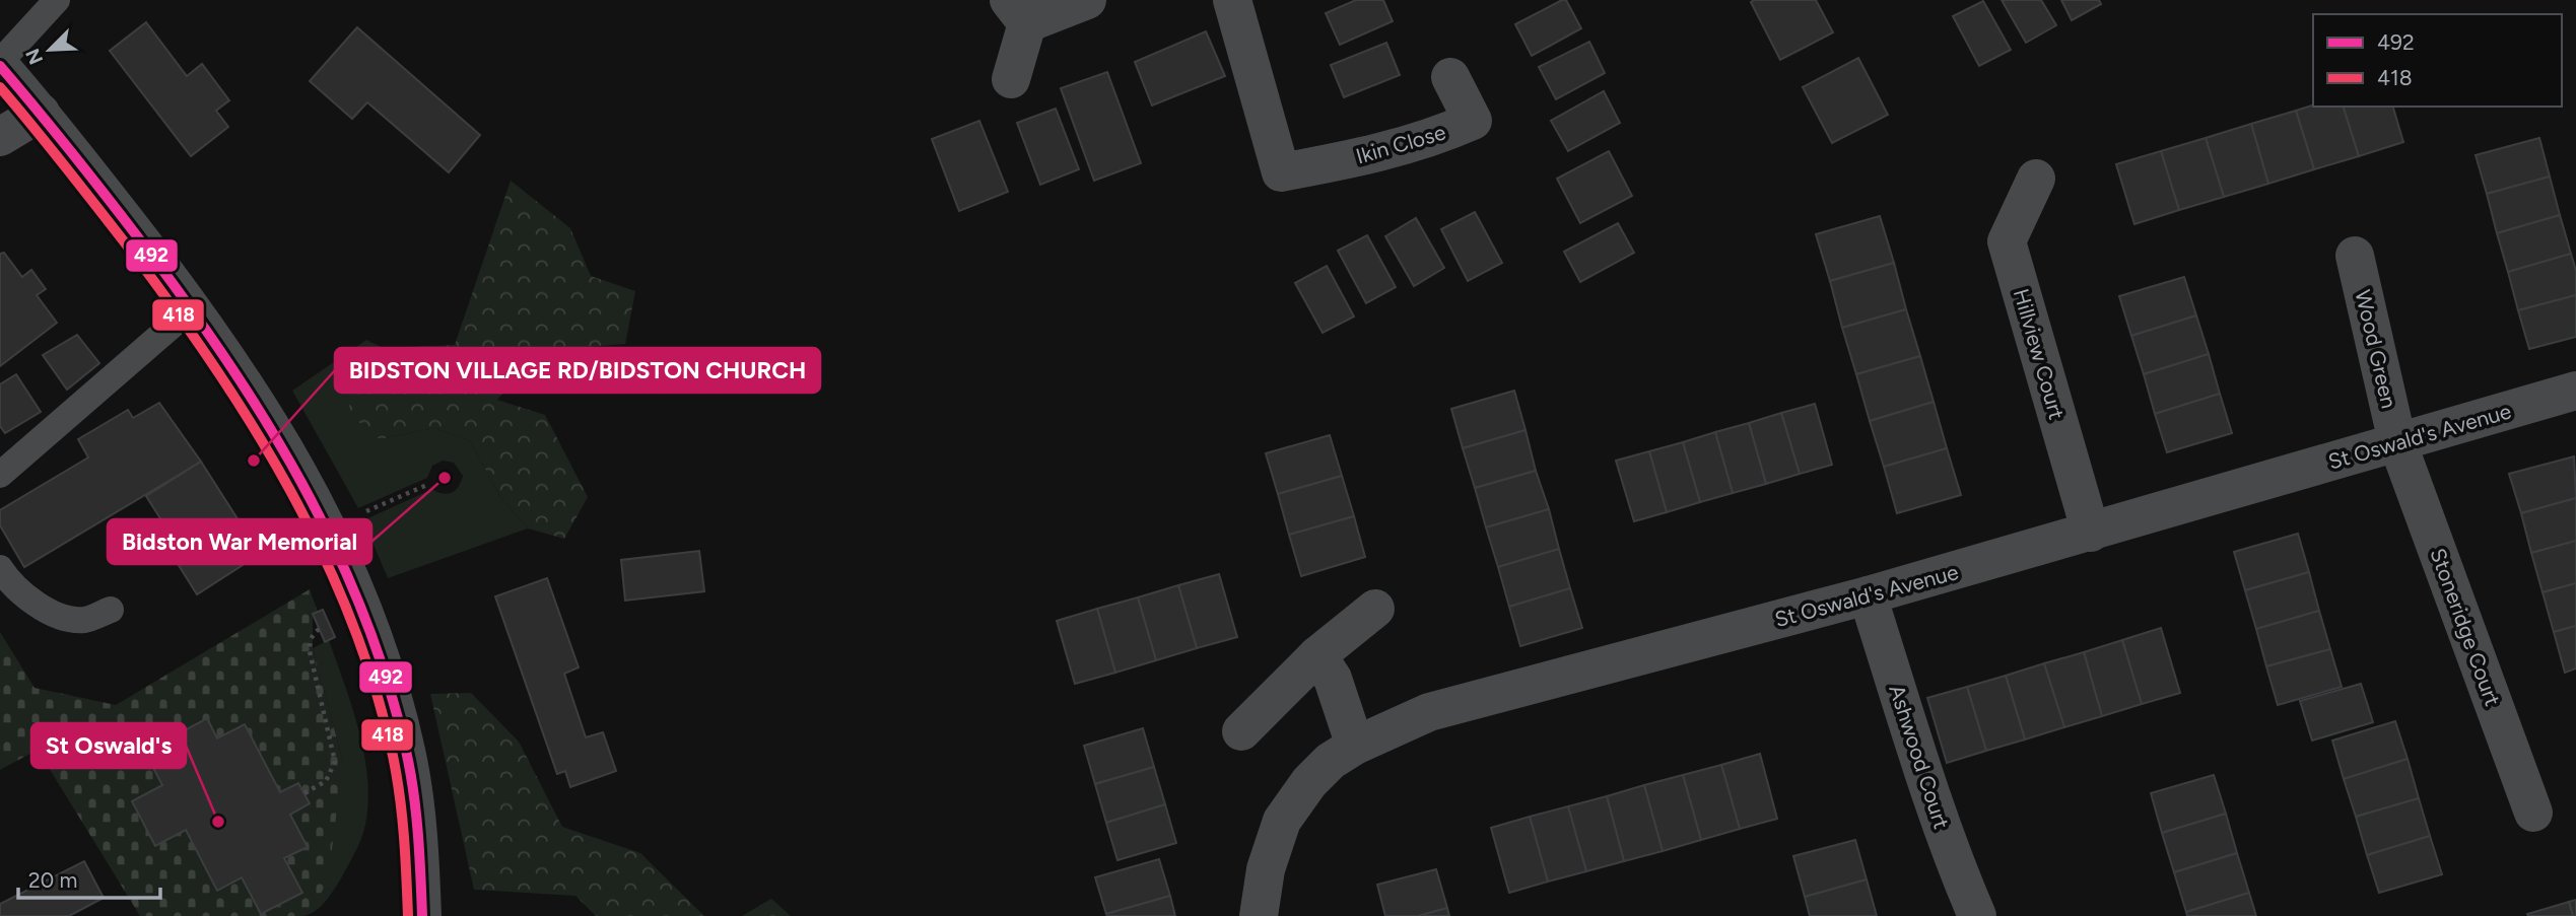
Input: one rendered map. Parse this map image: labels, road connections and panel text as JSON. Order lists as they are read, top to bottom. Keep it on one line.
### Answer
{"streets":{"street":["Ikin Close","Wood Green","Hillview Court","St Oswald's Avenue","Stoneridge Court","Ashwood Court"]},"crossings":[["Wood Green","St Oswald's Avenue"],["Wood Green","Stoneridge Court"],["Hillview Court","St Oswald's Avenue"],["St Oswald's Avenue","Stoneridge Court"],["St Oswald's Avenue","Ashwood Court"]],"places":["BIDSTON VILLAGE RD/BIDSTON CHURCH","Bidston War Memorial","St Oswald's"],"lines":["transit line 492","transit line 418"],"legend":["492","418"],"scale_bar":"20 m","north":"bottom left"}
